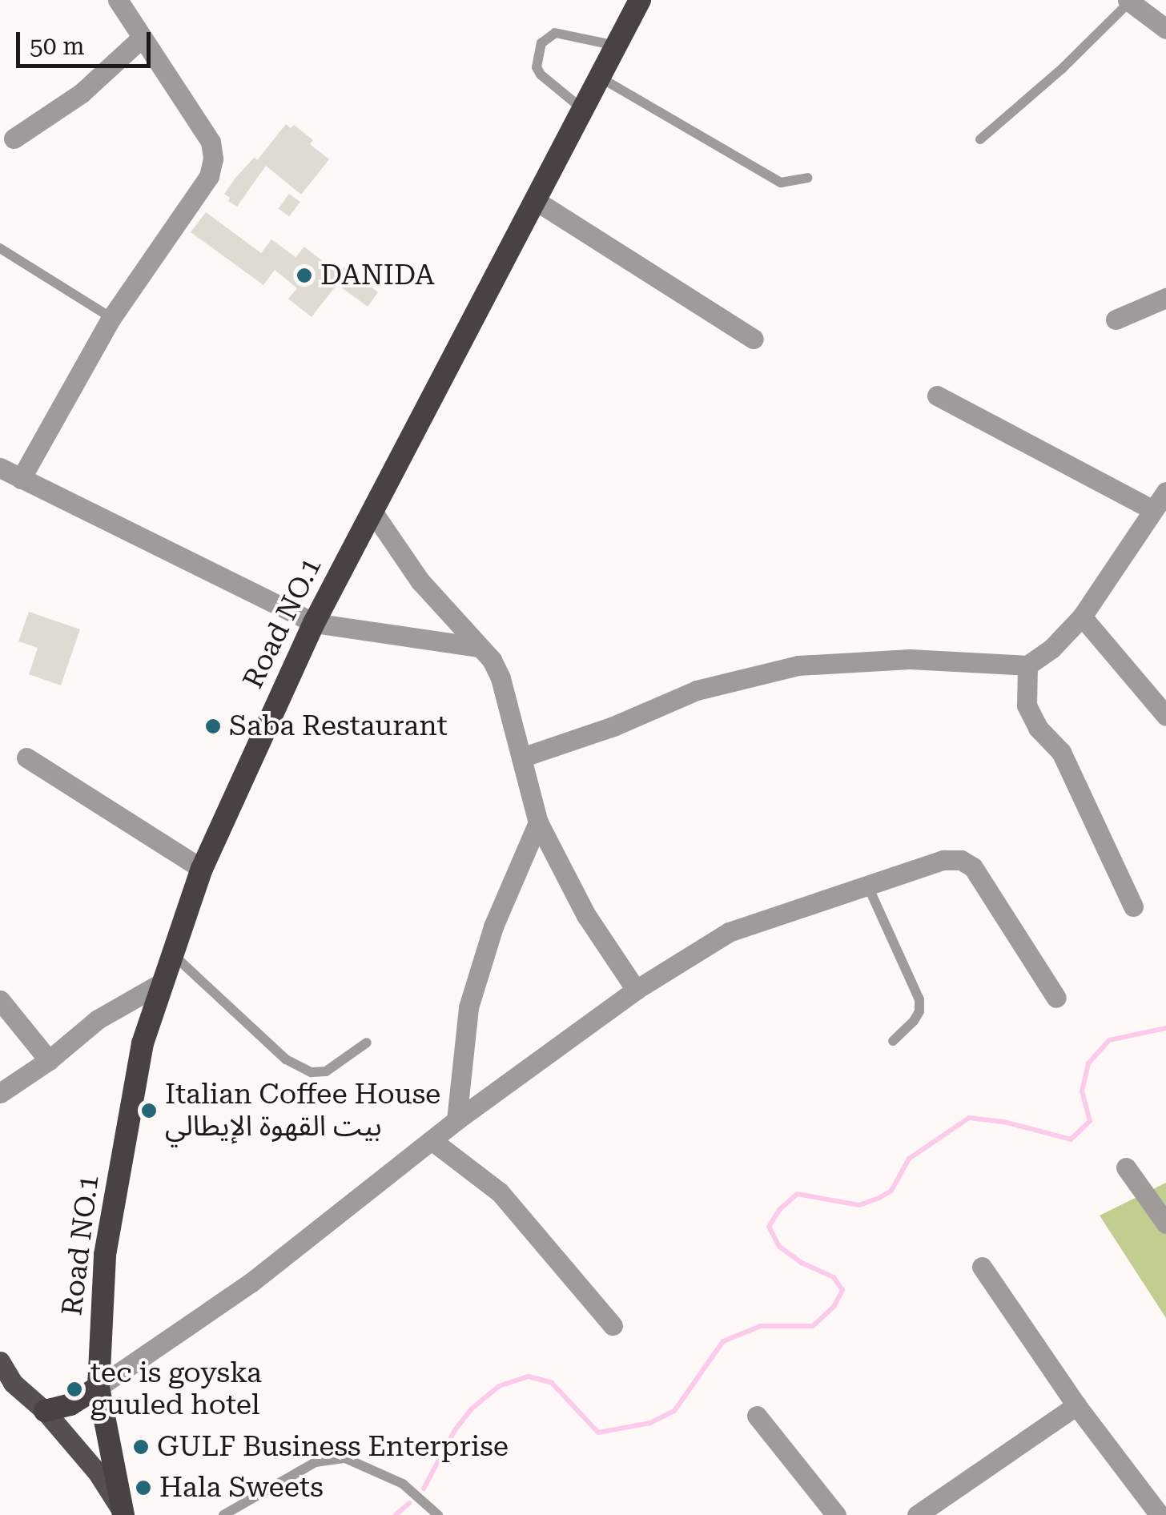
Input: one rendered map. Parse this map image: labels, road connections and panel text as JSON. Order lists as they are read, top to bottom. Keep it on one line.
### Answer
{"streets":{"highway":["Road NO.1"]},"places":["DANIDA","Saba Restaurant","Italian Coffee House بيت القهوة الإيطالي","tec is goyska guuled hotel","GULF Business Enterprise","Hala Sweets"],"scale_bar":"50 m"}
